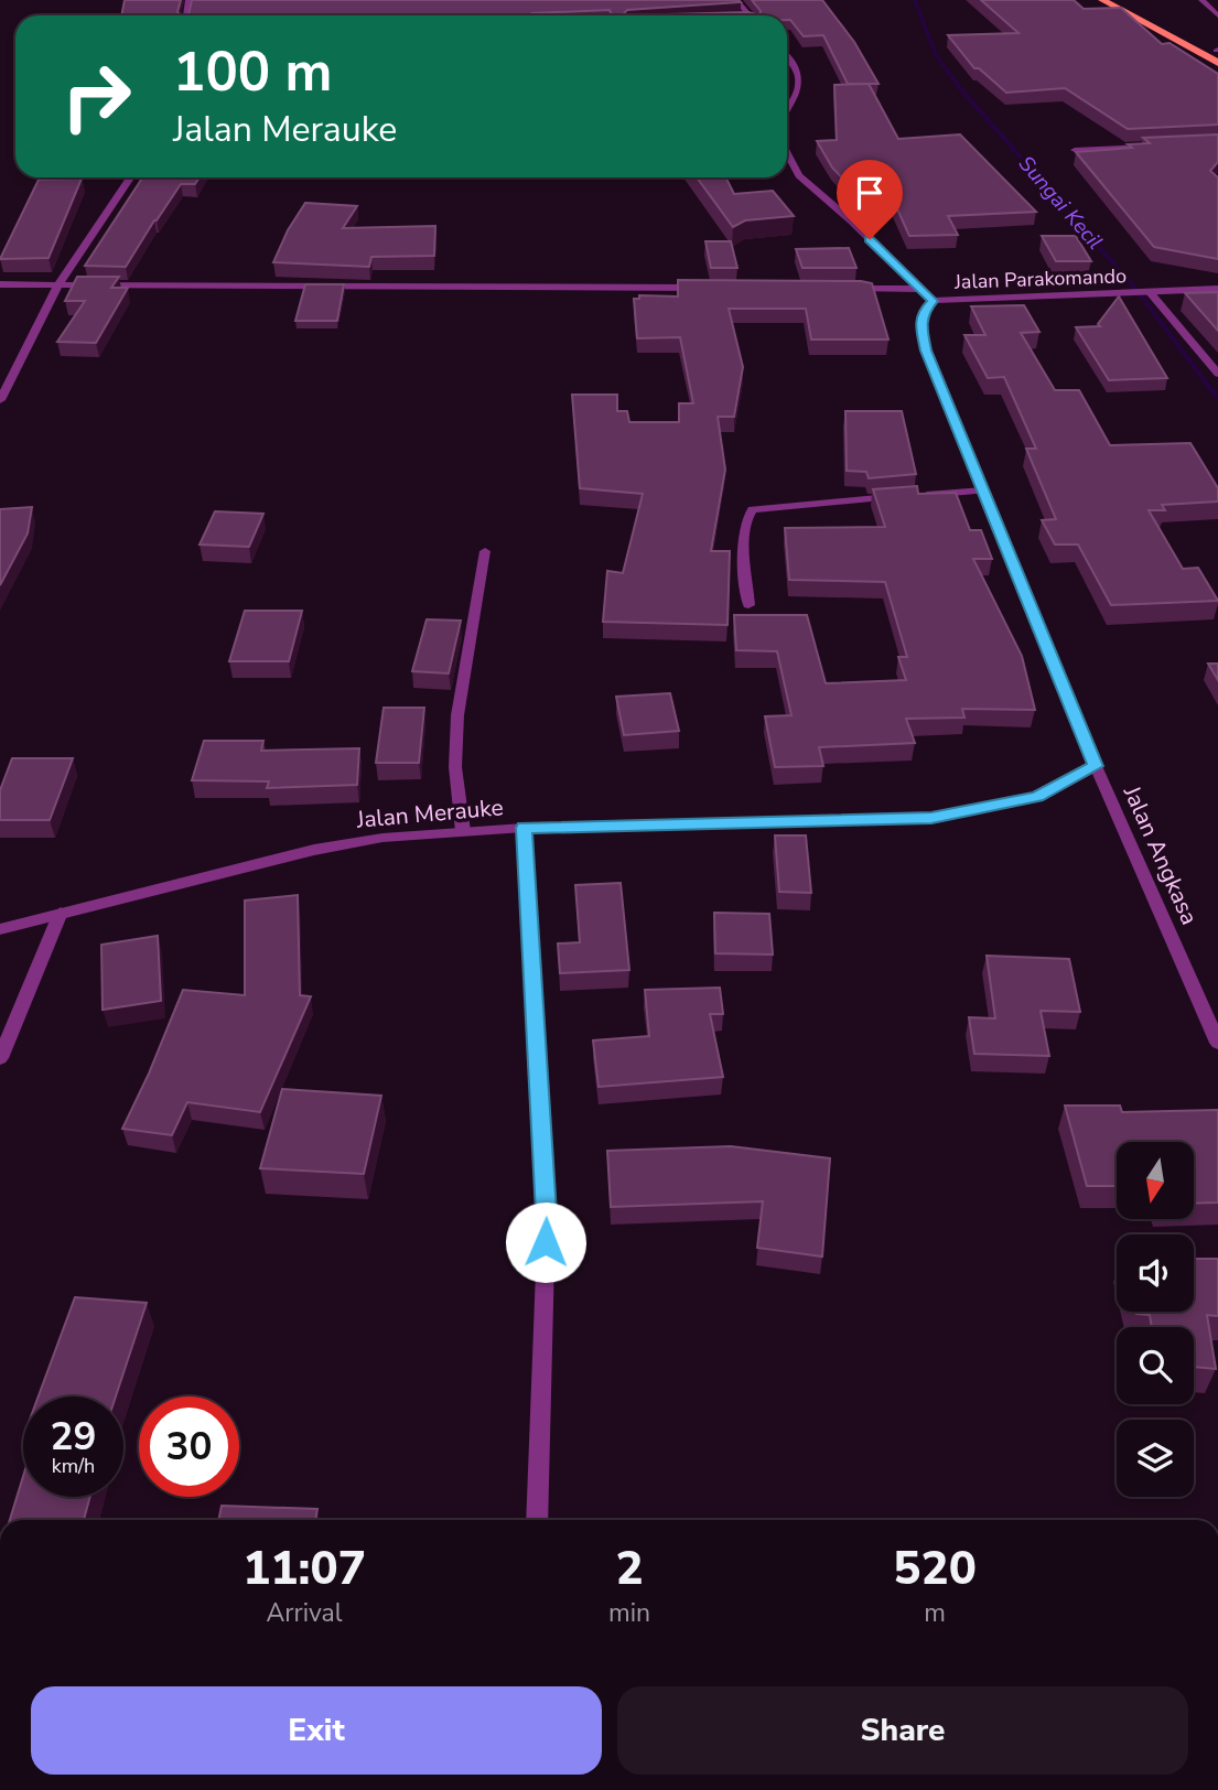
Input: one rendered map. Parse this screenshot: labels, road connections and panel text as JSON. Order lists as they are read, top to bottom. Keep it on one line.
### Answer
{"streets":{"street":["Jalan Parakomando","Jalan Merauke","Jalan Angkasa"]},"crossings":[["Jalan Parakomando","Jalan Angkasa"],["Jalan Merauke","Jalan Angkasa"]],"water":["Sungai Kecil"],"north":"bottom","page":{"turn":["100 m","Jalan Merauke"],"speed":"29 km/h","limit":"30","eta":["11:07","Arrival","2","min","520","m"],"buttons":["Exit","Share"]}}
